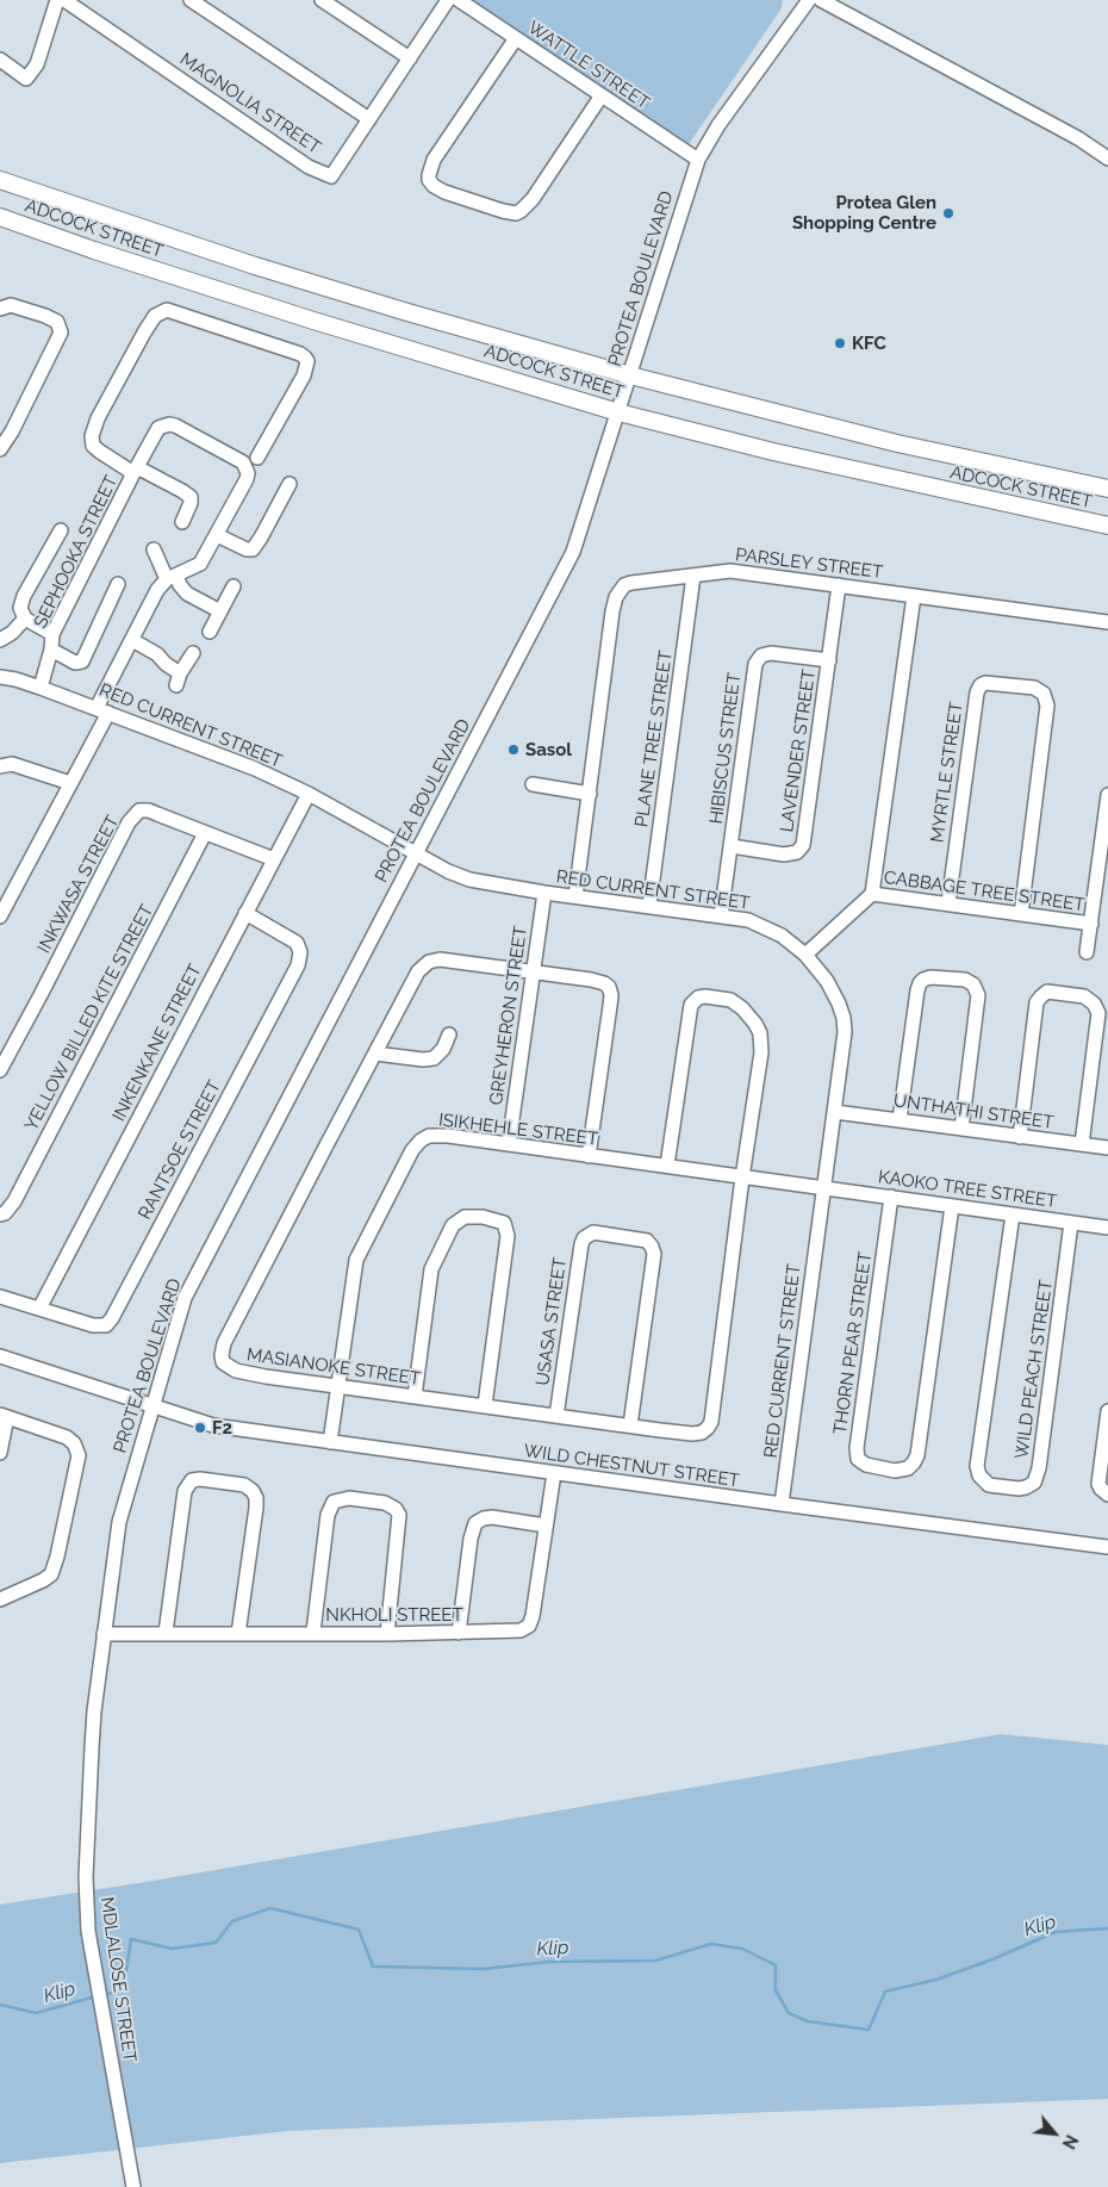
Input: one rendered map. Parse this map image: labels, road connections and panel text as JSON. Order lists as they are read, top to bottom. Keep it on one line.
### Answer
{"streets":{"main road":["ADCOCK STREET"],"street":["WATTLE STREET","MAGNOLIA STREET","PROTEA BOULEVARD","SEPHOOKA STREET","PARSLEY STREET","RED CURRENT STREET","PLANE TREE STREET","HIBISCUS STREET","LAVENDER STREET","MYRTLE STREET","INKWASA STREET","CABBAGE TREE STREET","GREYHERON STREET","YELLOW BILLED KITE STREET","INKENKANE STREET","UNTHATHI STREET","ISIKHEHLE STREET","RANTSOE STREET","KAOKO TREE STREET","USASA STREET","THORN PEAR STREET","MASIANOKE STREET","WILD PEACH STREET","WILD CHESTNUT STREET","NKHOLI STREET","MDLALOSE STREET"]},"crossings":[["WATTLE STREET","PROTEA BOULEVARD"],["ADCOCK STREET","PROTEA BOULEVARD"],["PROTEA BOULEVARD","RED CURRENT STREET"],["PROTEA BOULEVARD","WILD CHESTNUT STREET"],["PROTEA BOULEVARD","NKHOLI STREET"],["PROTEA BOULEVARD","MDLALOSE STREET"],["SEPHOOKA STREET","RED CURRENT STREET"],["PARSLEY STREET","RED CURRENT STREET"],["PARSLEY STREET","PLANE TREE STREET"],["PARSLEY STREET","LAVENDER STREET"],["RED CURRENT STREET","PLANE TREE STREET"],["RED CURRENT STREET","HIBISCUS STREET"],["RED CURRENT STREET","GREYHERON STREET"],["RED CURRENT STREET","INKENKANE STREET"],["RED CURRENT STREET","UNTHATHI STREET"],["RED CURRENT STREET","ISIKHEHLE STREET"],["RED CURRENT STREET","KAOKO TREE STREET"],["RED CURRENT STREET","WILD CHESTNUT STREET"],["HIBISCUS STREET","LAVENDER STREET"],["MYRTLE STREET","CABBAGE TREE STREET"],["INKWASA STREET","YELLOW BILLED KITE STREET"],["INKWASA STREET","INKENKANE STREET"],["GREYHERON STREET","ISIKHEHLE STREET"],["GREYHERON STREET","MASIANOKE STREET"],["INKENKANE STREET","RANTSOE STREET"],["ISIKHEHLE STREET","KAOKO TREE STREET"],["ISIKHEHLE STREET","MASIANOKE STREET"],["ISIKHEHLE STREET","WILD CHESTNUT STREET"],["KAOKO TREE STREET","THORN PEAR STREET"],["KAOKO TREE STREET","WILD PEACH STREET"],["USASA STREET","MASIANOKE STREET"],["WILD CHESTNUT STREET","NKHOLI STREET"],["NKHOLI STREET","MDLALOSE STREET"]],"water":["Klip"],"places":["Protea Glen Shopping Centre","KFC","Sasol","F2"],"north":"bottom right"}
